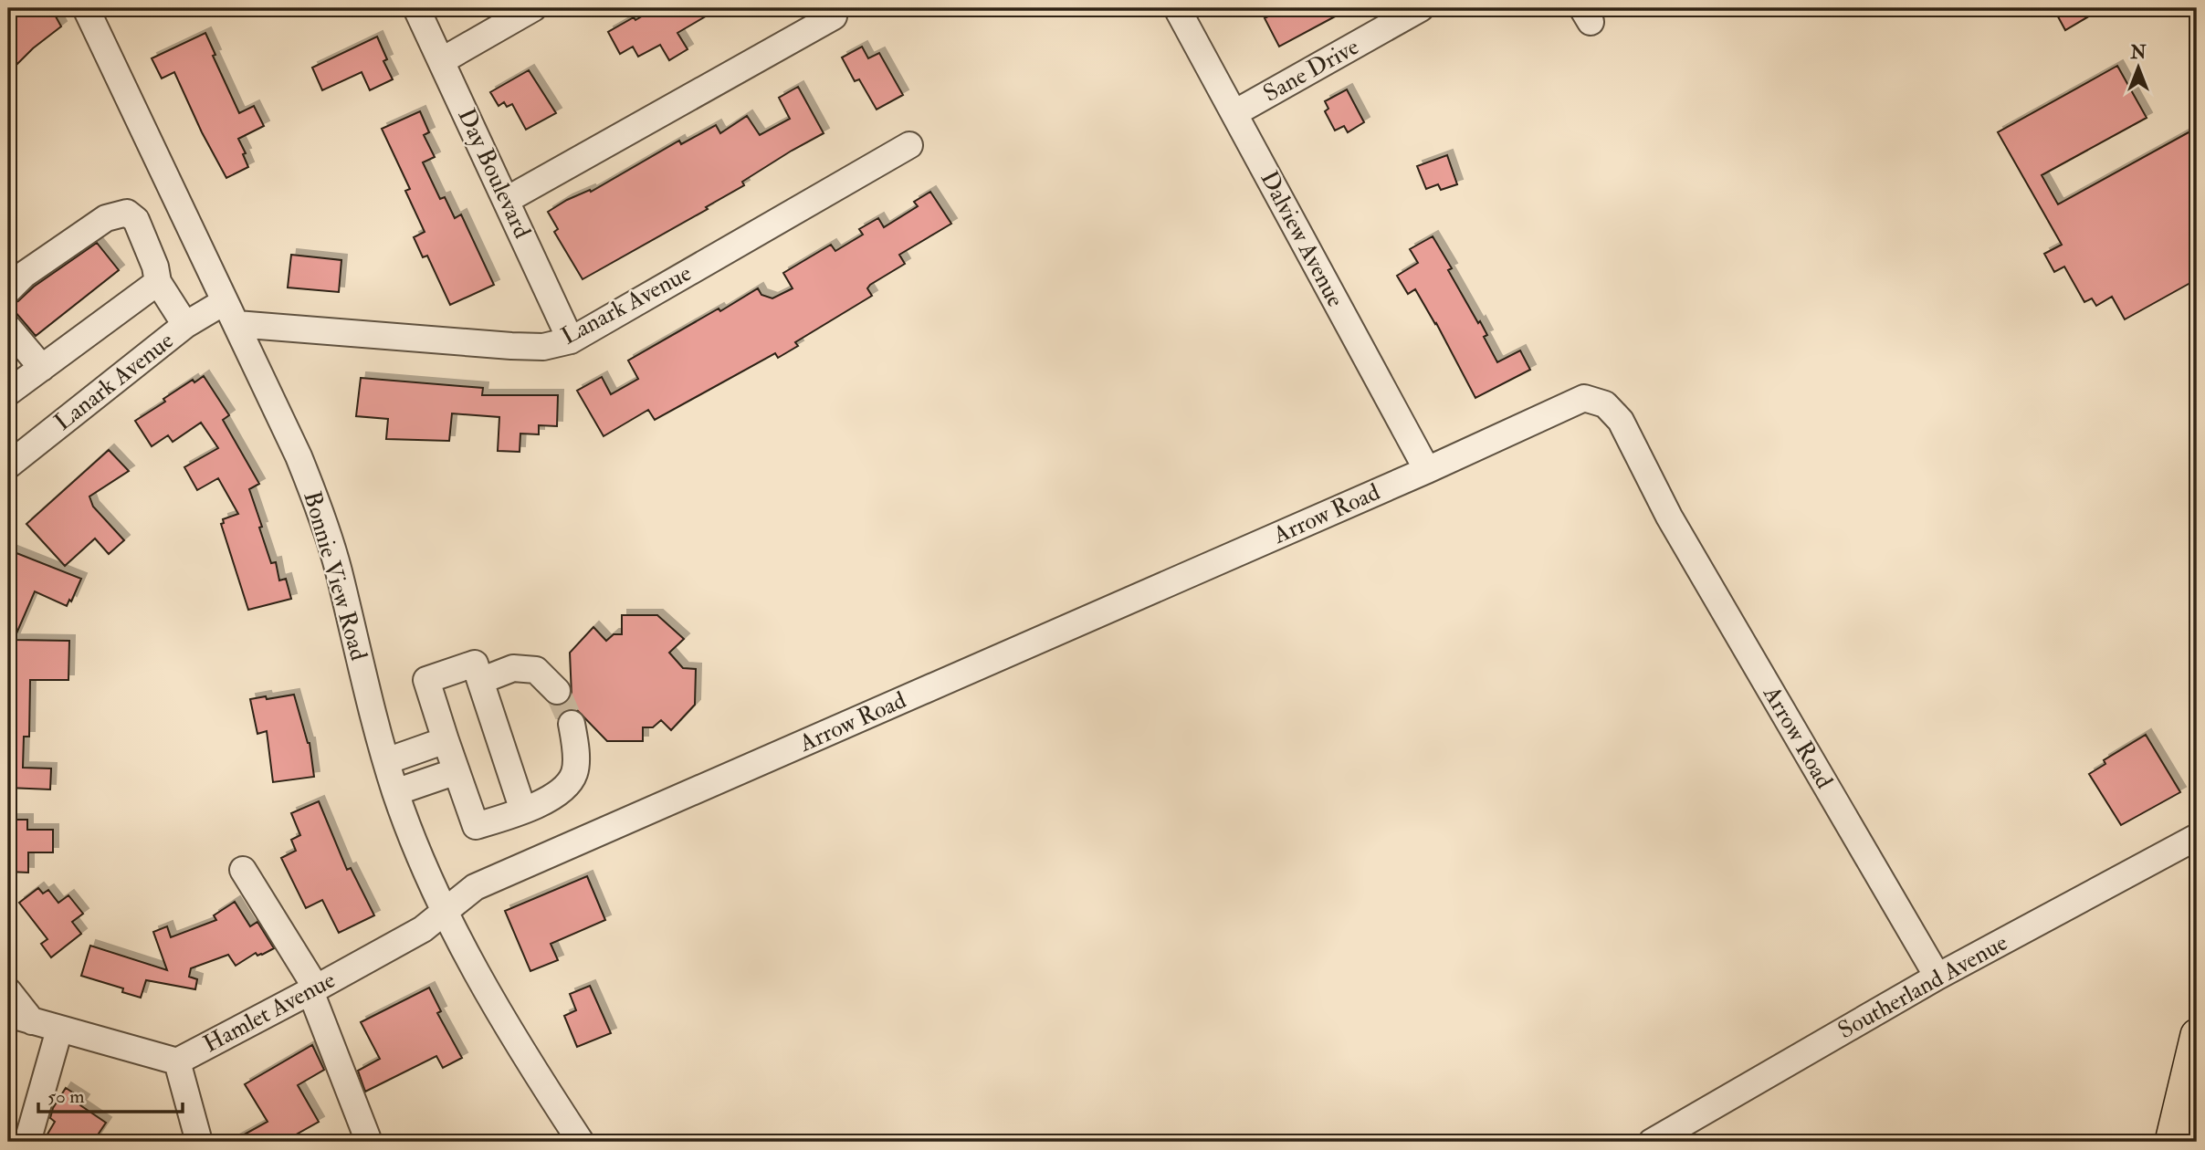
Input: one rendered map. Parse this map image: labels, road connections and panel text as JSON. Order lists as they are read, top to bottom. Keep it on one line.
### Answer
{"streets":{"street":["Sane Drive","Day Boulevard","Dalview Avenue","Lanark Avenue","Arrow Road","Bonnie View Road","Southerland Avenue","Hamlet Avenue"]},"crossings":[["Sane Drive","Dalview Avenue"],["Day Boulevard","Lanark Avenue"],["Dalview Avenue","Arrow Road"],["Lanark Avenue","Bonnie View Road"],["Arrow Road","Bonnie View Road"],["Arrow Road","Southerland Avenue"],["Arrow Road","Hamlet Avenue"],["Bonnie View Road","Hamlet Avenue"]],"scale_bar":"50 m","north":"top"}
